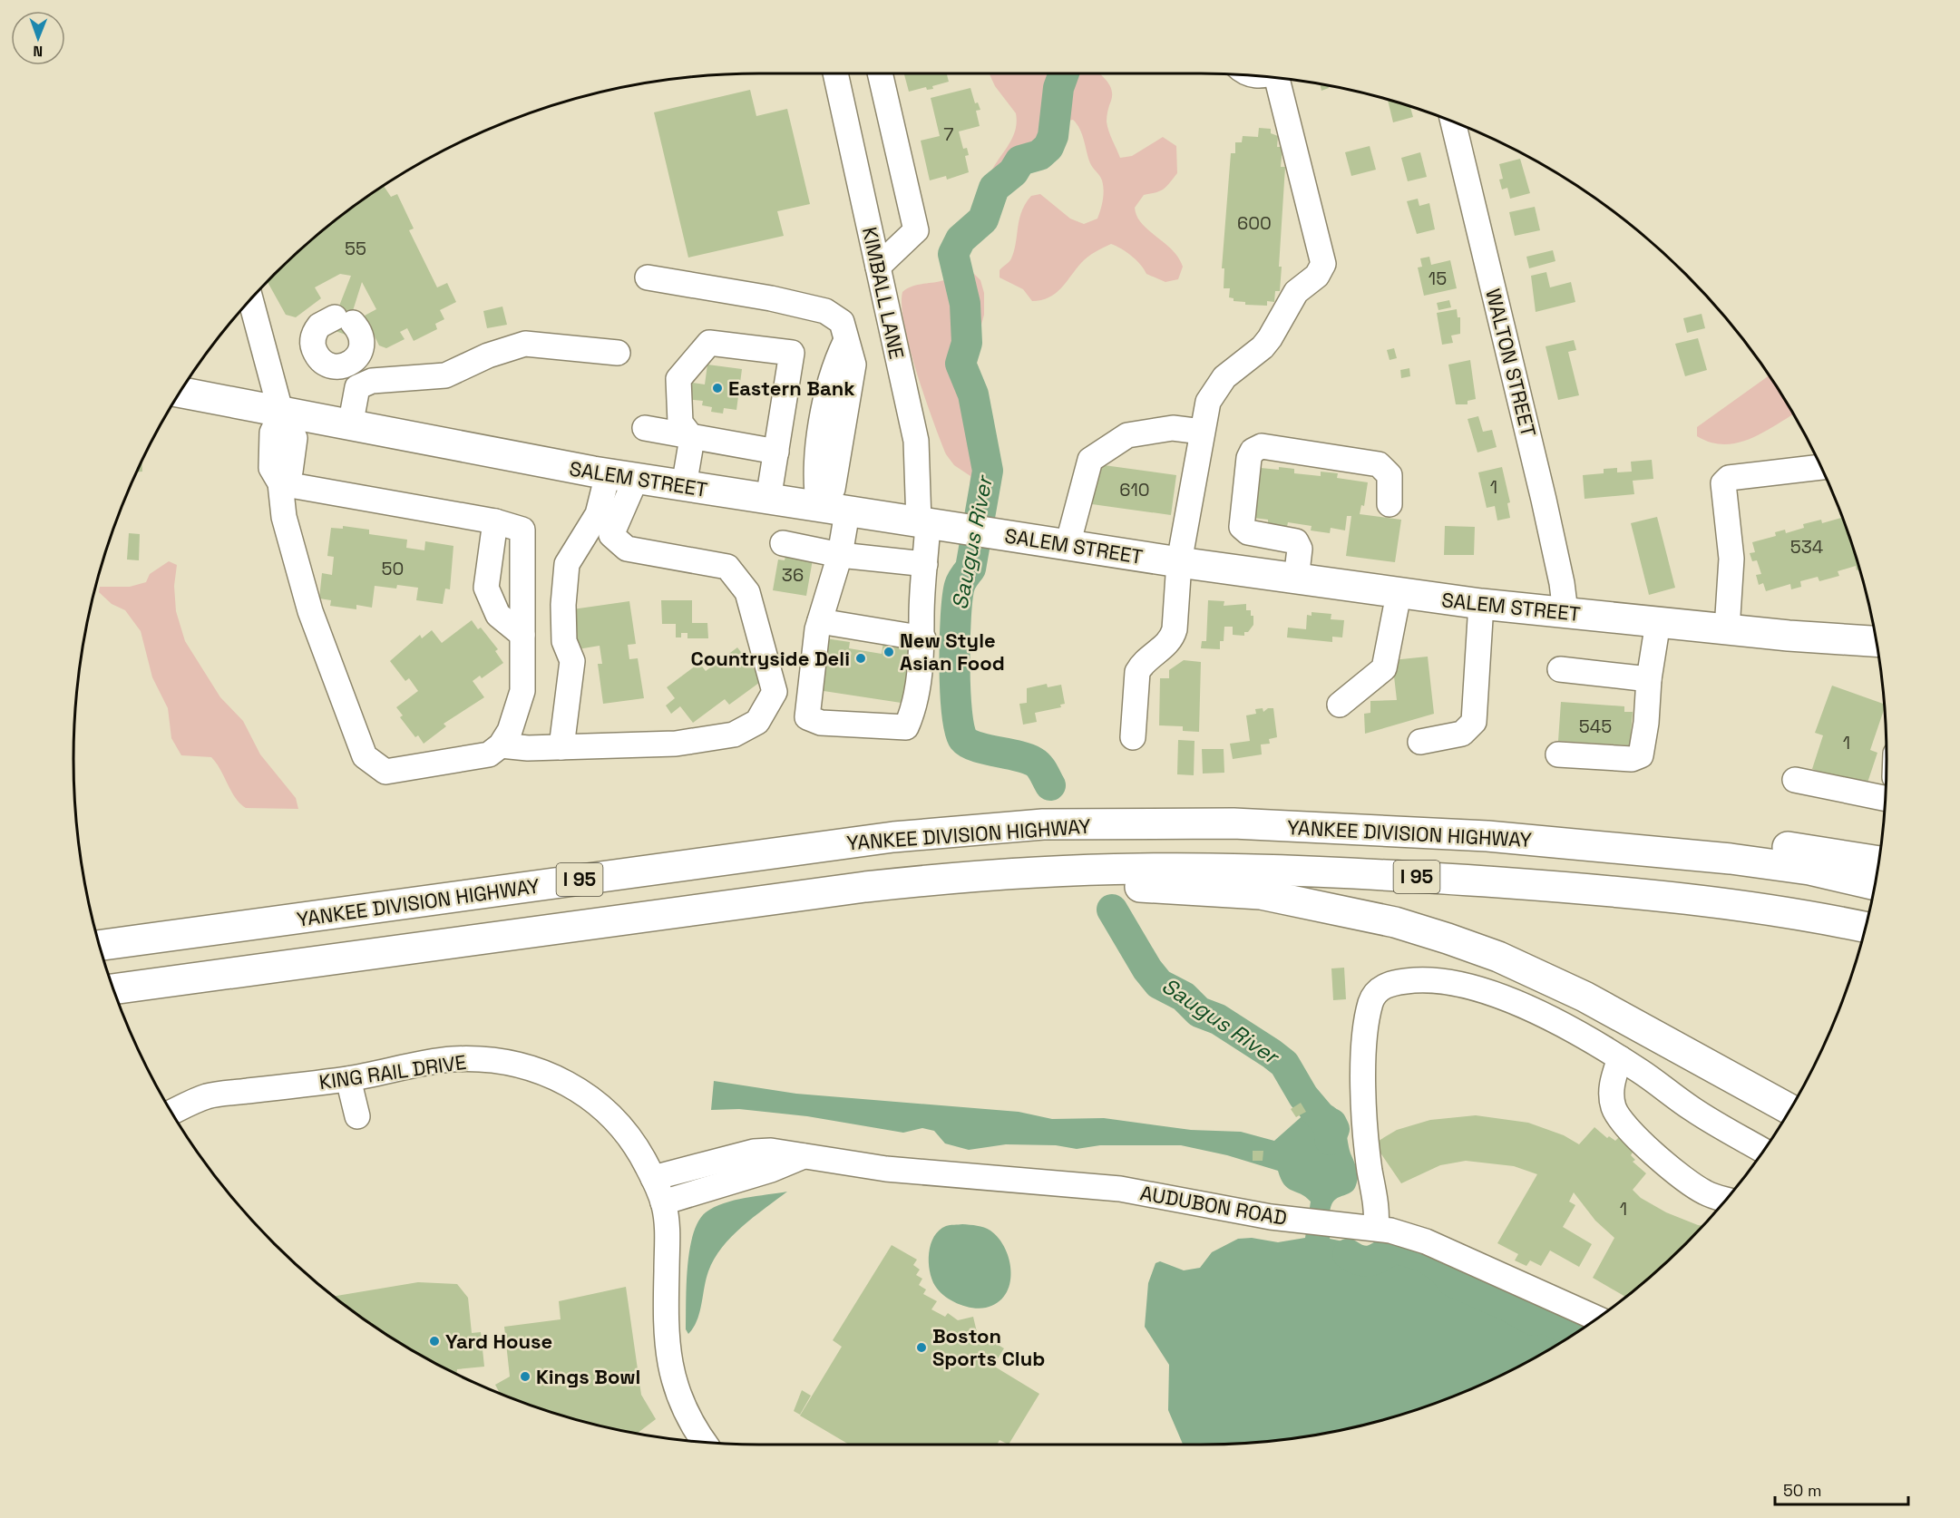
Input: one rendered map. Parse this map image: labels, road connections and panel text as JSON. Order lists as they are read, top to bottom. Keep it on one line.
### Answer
{"streets":{"main road":["SALEM STREET","YANKEE DIVISION HIGHWAY","I 95"],"street":["KIMBALL LANE","WALTON STREET","KING RAIL DRIVE","AUDUBON ROAD"]},"crossings":[["KIMBALL LANE","SALEM STREET"],["WALTON STREET","SALEM STREET"],["KING RAIL DRIVE","AUDUBON ROAD"]],"water":["Saugus River"],"places":["Eastern Bank","New Style Asian Food","Countryside Deli","Yard House","Boston Sports Club","Kings Bowl"],"house_numbers":["7","600","55","15","1","610","534","50","36","545","1","1"],"scale_bar":"50 m","north":"bottom"}
